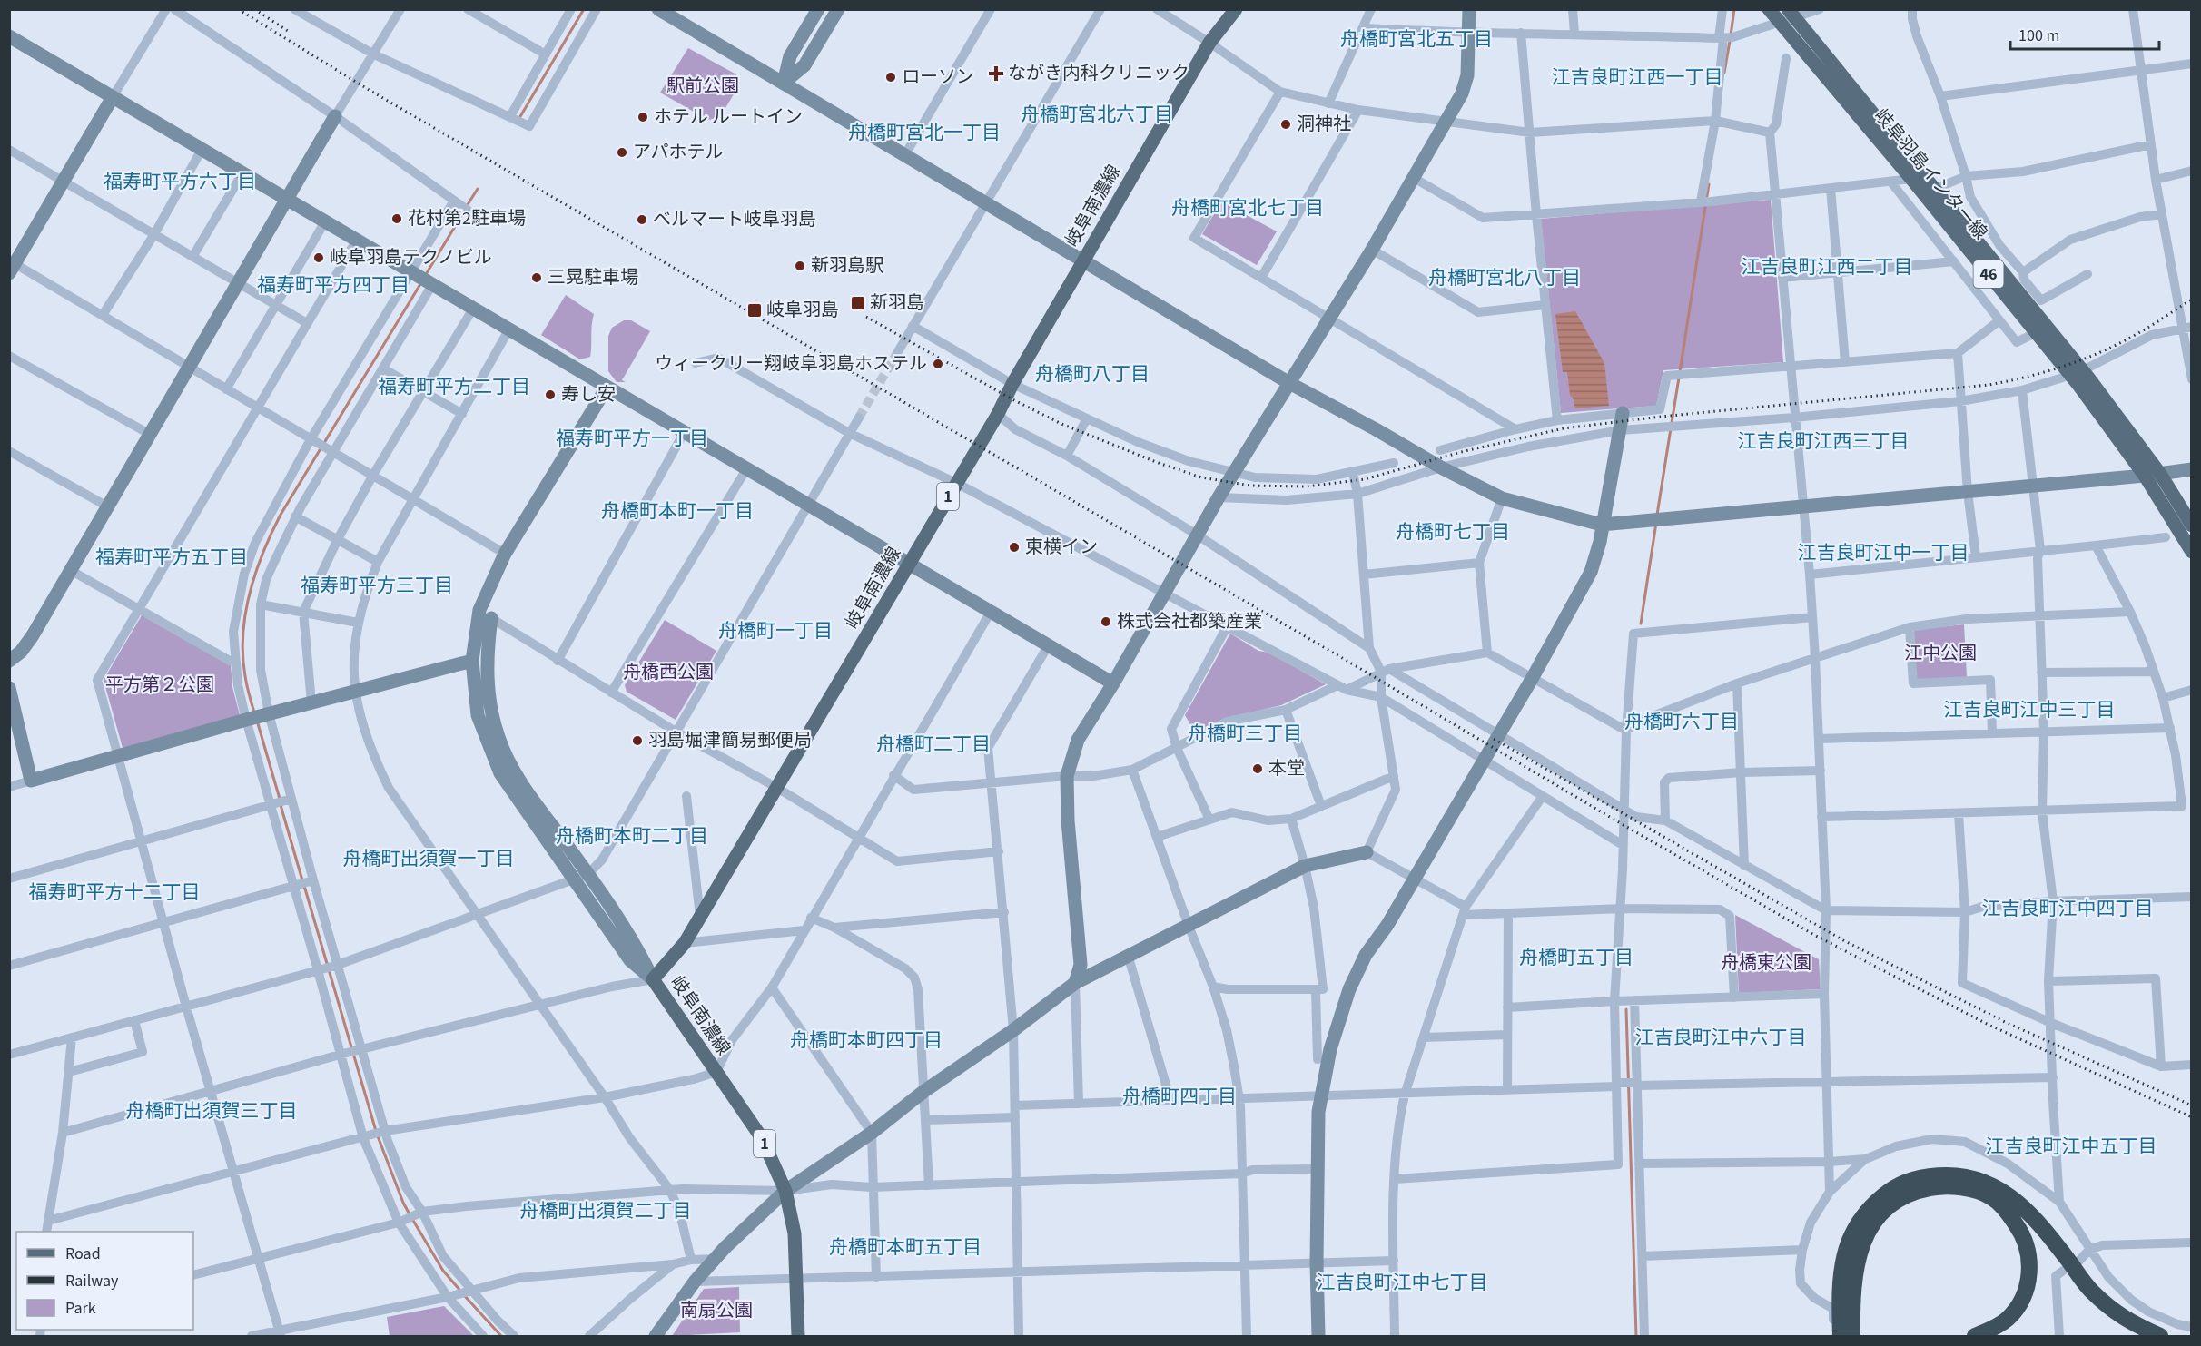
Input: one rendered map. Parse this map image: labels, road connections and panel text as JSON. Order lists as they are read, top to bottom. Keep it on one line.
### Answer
{"streets":{"main road":["岐阜羽島インター線","岐阜南濃線","46","1"]},"districts":["舟橋町宮北五丁目","江吉良町江西一丁目","舟橋町宮北六丁目","舟橋町宮北一丁目","福寿町平方六丁目","舟橋町宮北七丁目","江吉良町江西二丁目","舟橋町宮北八丁目","福寿町平方四丁目","舟橋町八丁目","福寿町平方二丁目","福寿町平方一丁目","江吉良町江西三丁目","舟橋町本町一丁目","舟橋町七丁目","江吉良町江中一丁目","福寿町平方五丁目","福寿町平方三丁目","舟橋町一丁目","江吉良町江中三丁目","舟橋町六丁目","舟橋町三丁目","舟橋町二丁目","舟橋町本町二丁目","舟橋町出須賀一丁目","福寿町平方十二丁目","江吉良町江中四丁目","舟橋町五丁目","江吉良町江中六丁目","舟橋町本町四丁目","舟橋町四丁目","舟橋町出須賀三丁目","江吉良町江中五丁目","舟橋町出須賀二丁目","舟橋町本町五丁目","江吉良町江中七丁目"],"parks":["駅前公園","江中公園","舟橋西公園","平方第２公園","舟橋東公園","南扇公園"],"places":{"health":["ながき内科クリニック"],"other":["ローソン","ホテル ルートイン","洞神社","アパホテル","花村第2駐車場","ベルマート岐阜羽島","岐阜羽島テクノビル","新羽島駅","三晃駐車場","ウィークリー翔岐阜羽島ホステル","寿し安","東横イン","株式会社都築産業","羽島堀津簡易郵便局","本堂"],"transit":["新羽島","岐阜羽島"]},"legend":["Road","Railway","Park"],"scale_bar":"100 m"}
